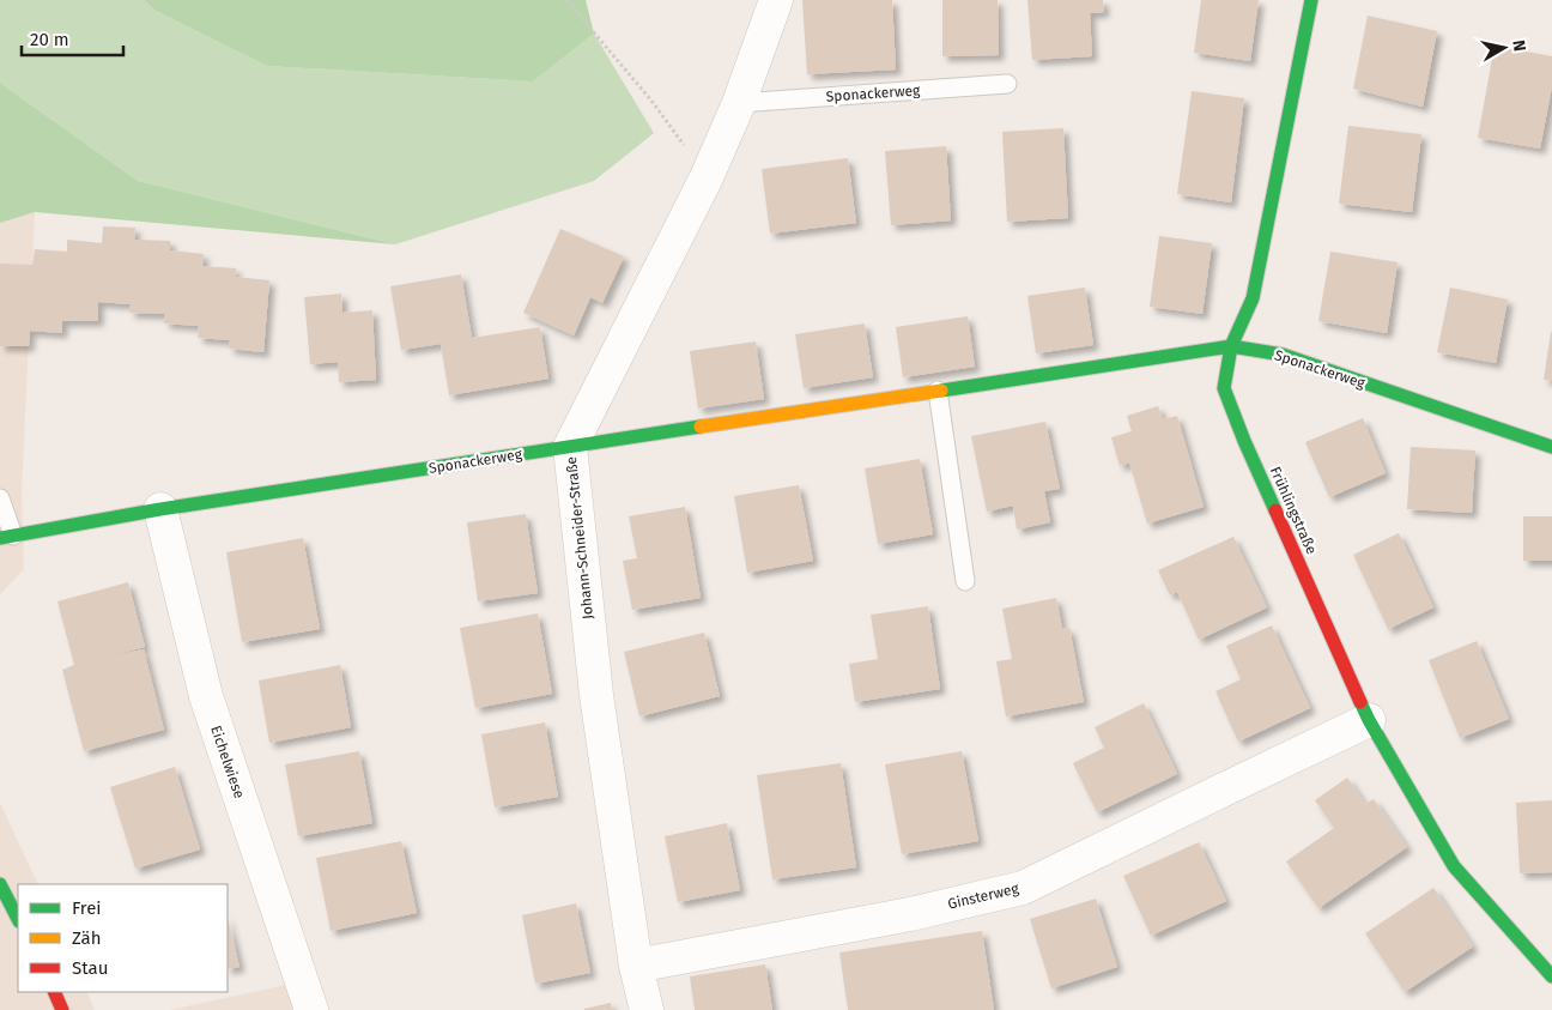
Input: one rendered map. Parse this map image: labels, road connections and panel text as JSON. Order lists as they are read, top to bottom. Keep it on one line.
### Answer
{"streets":{"street":["Sponackerweg","Frühlingstraße","Johann-Schneider-Straße","Eichelwiese","Ginsterweg"]},"crossings":[["Sponackerweg","Frühlingstraße"],["Sponackerweg","Johann-Schneider-Straße"],["Sponackerweg","Eichelwiese"],["Frühlingstraße","Ginsterweg"],["Johann-Schneider-Straße","Ginsterweg"]],"legend":["Frei","Zäh","Stau"],"scale_bar":"20 m","north":"right"}
